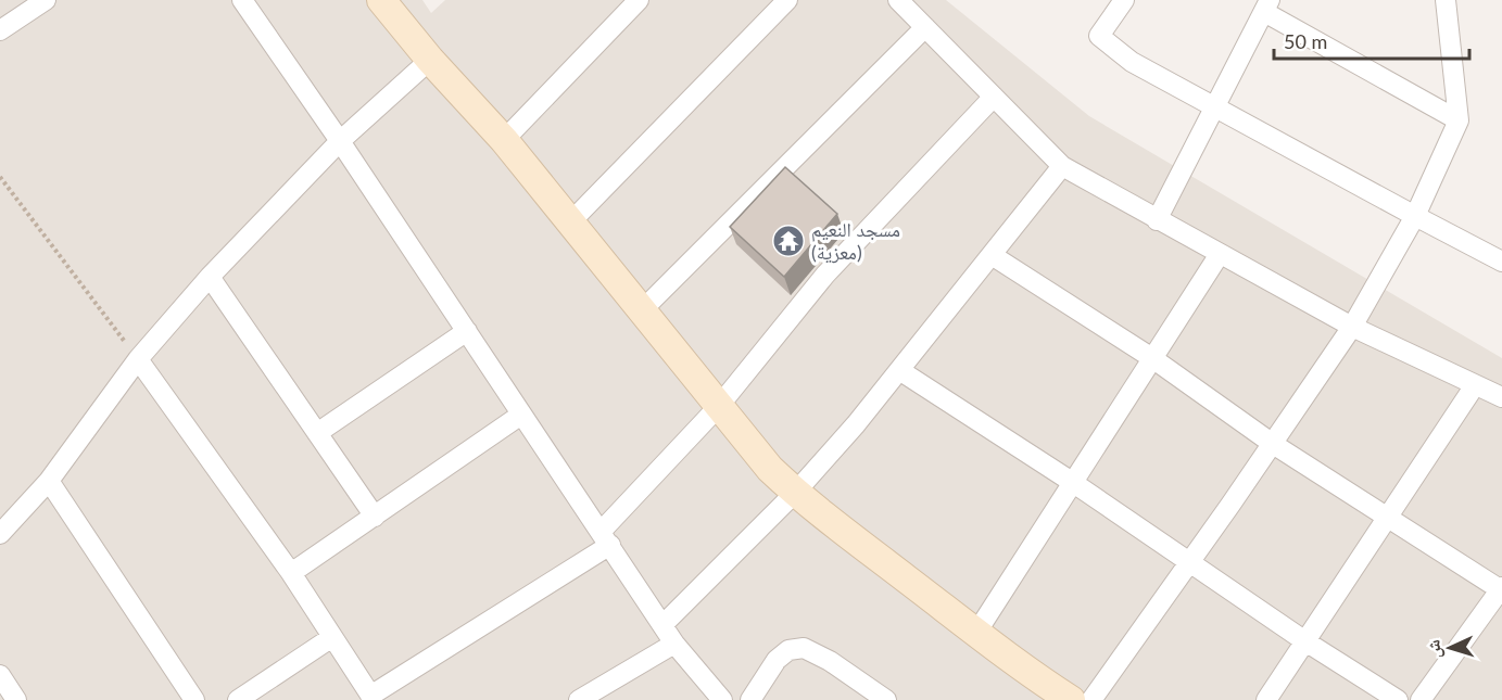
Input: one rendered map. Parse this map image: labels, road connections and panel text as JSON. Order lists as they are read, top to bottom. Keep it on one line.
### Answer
{"places":{"temple":["مسجد النعيم (معزية)"]},"scale_bar":"50 m","north":"left"}
